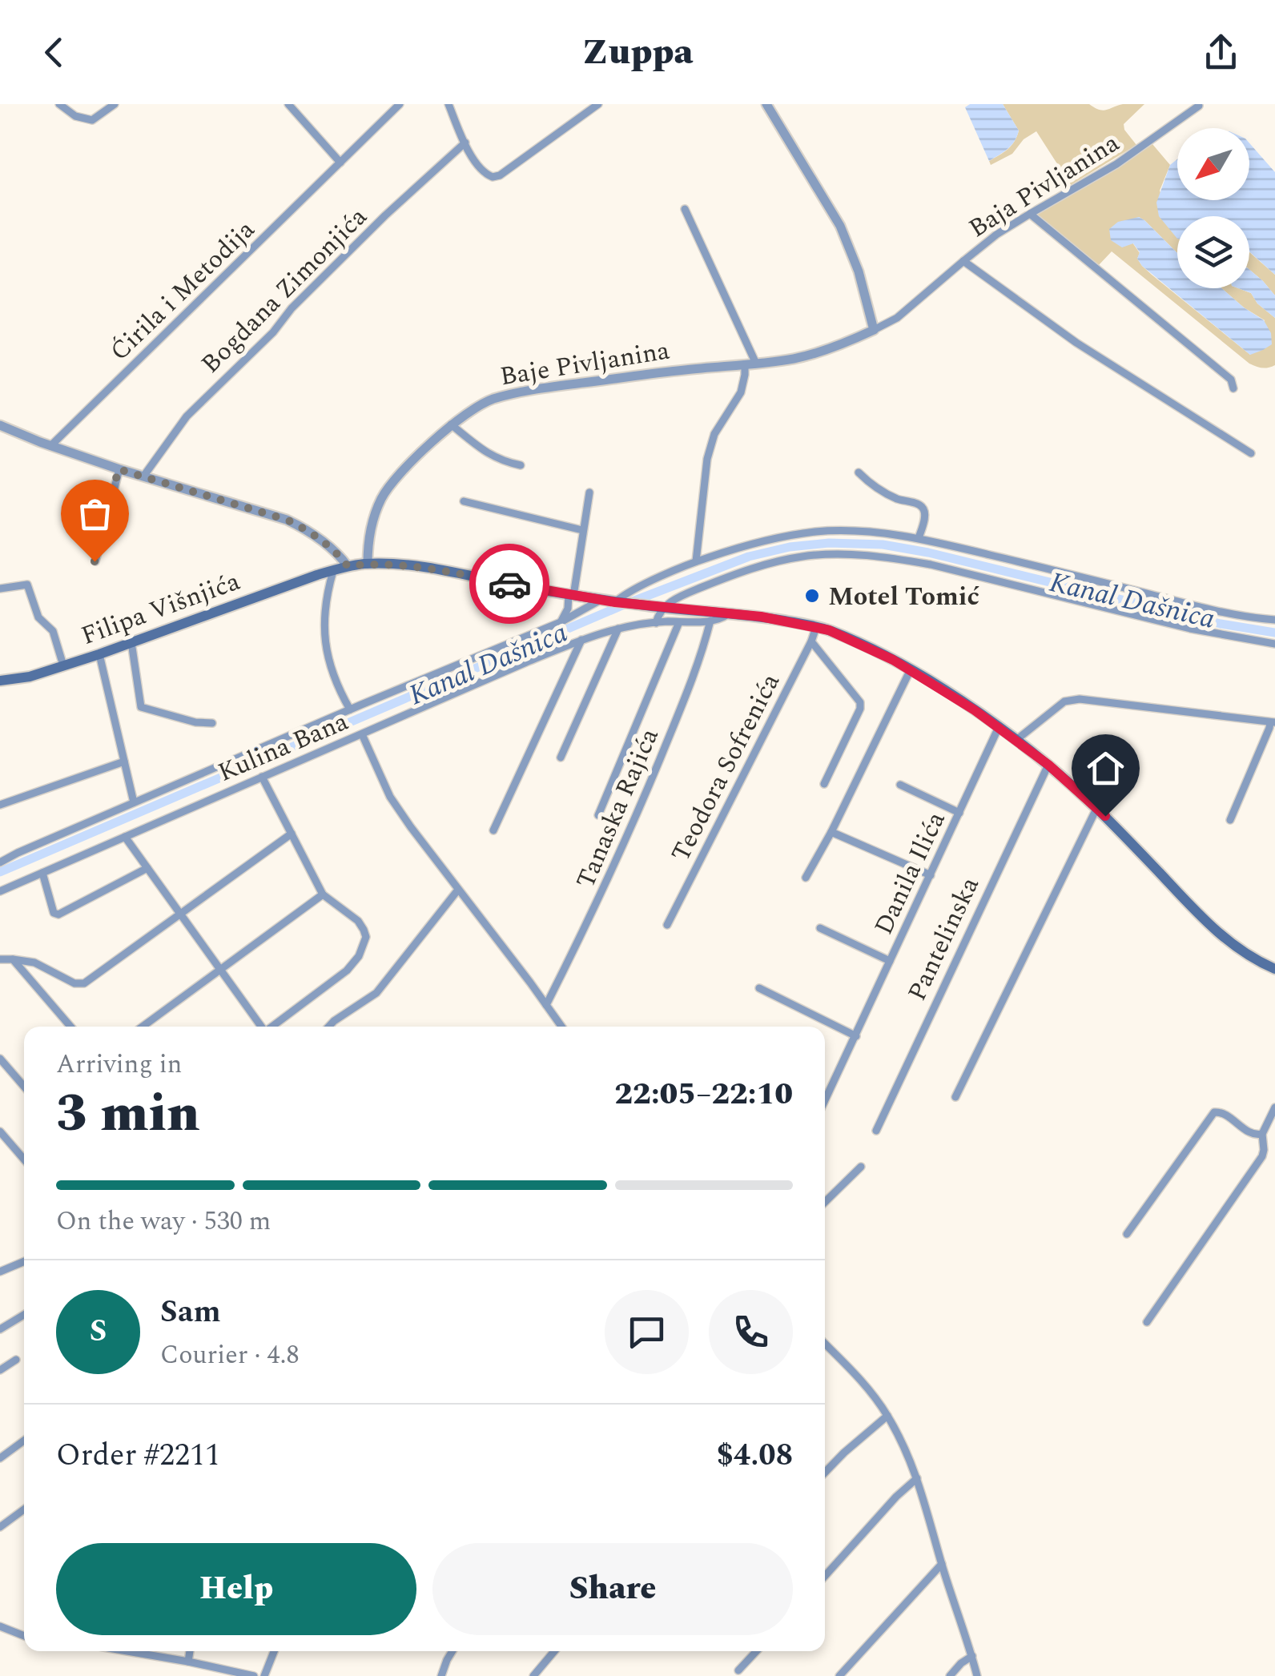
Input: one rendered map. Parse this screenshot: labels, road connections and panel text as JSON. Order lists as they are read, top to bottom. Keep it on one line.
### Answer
{"streets":{"main road":["Filipa Višnjića"],"street":["Baja Pivljanina","Ćirila i Metodija","Bogdana Zimonjića","Baje Pivljanina","Kulina Bana","Teodora Sofrenića","Tanaska Rajića","Danila Ilića","Pantelinska"]},"crossings":[["Baja Pivljanina","Baje Pivljanina"],["Baje Pivljanina","Filipa Višnjića"],["Kulina Bana","Tanaska Rajića"]],"water":["Kanal Dašnica"],"places":["Motel Tomić"],"north":"bottom left","page":{"header":"Zuppa","heading":["3 min","Arriving in","22:05–22:10"],"panel":["Sam","Courier · 4.8","Order #2211","$4.08"],"bar":"On the way · 530 m","round":"S","buttons":["Help","Share"]}}
